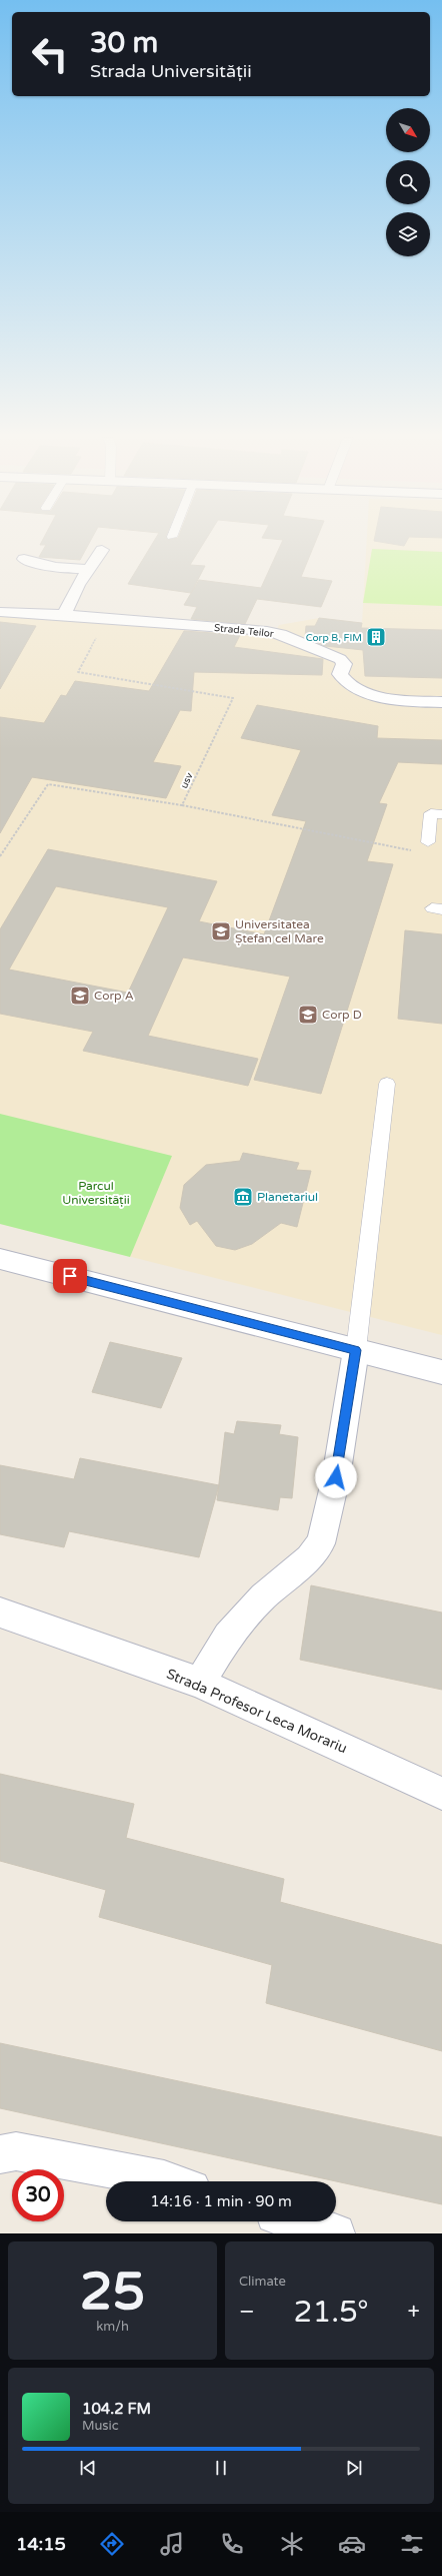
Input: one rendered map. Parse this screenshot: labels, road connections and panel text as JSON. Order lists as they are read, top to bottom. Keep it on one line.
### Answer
{"streets":{"street":["Strada Teilor","Strada Profesor Leca Morariu"],"path":["usv"]},"crossings":[["Strada Teilor","usv"]],"parks":["Parcul Universității"],"places":{"building":["Corp B, FIM"],"school or university":["Universitatea Ștefan cel Mare","Corp A","Corp D"],"museum":["Planetariul"]},"north":"bottom right","page":{"turn":["30 m","Strada Universității"],"limit":"30","trip":"14:16 · 1 min · 90 m","tile":[["25","km/h"],"Climate"],"heat":["−","21.5°","+"],"song":["104.2 FM","Music"],"tabs":"14:15"}}
